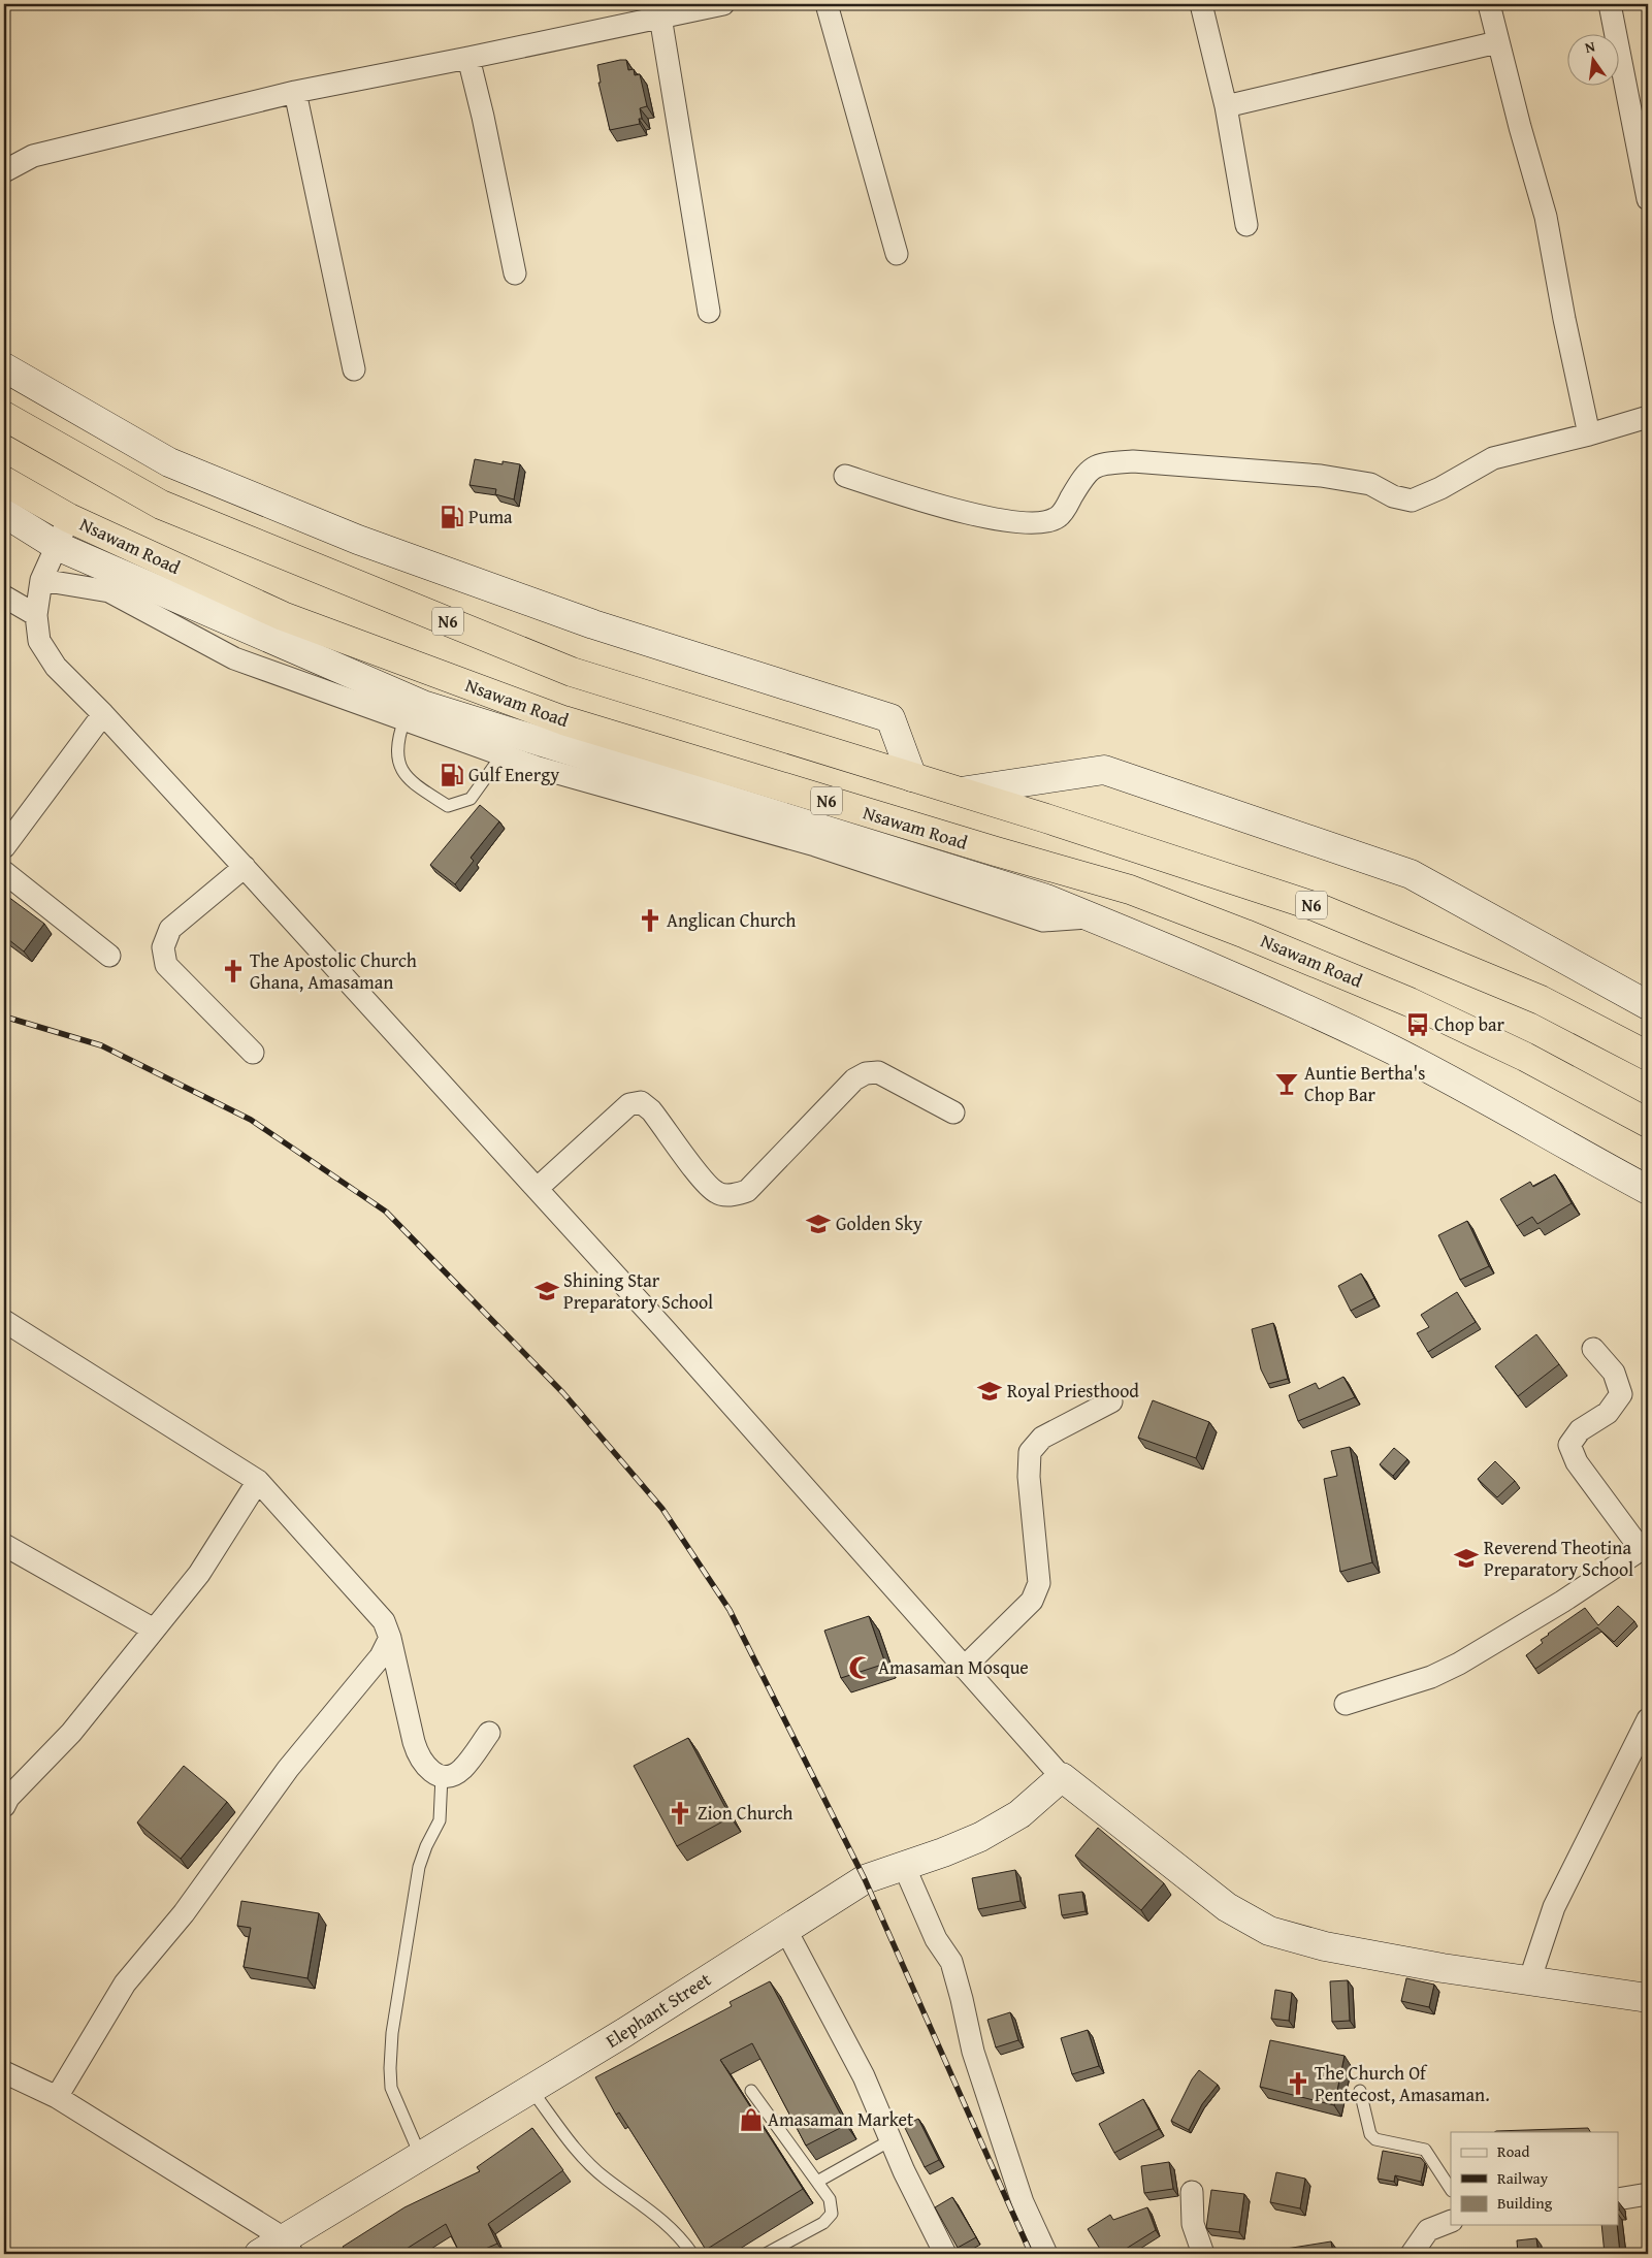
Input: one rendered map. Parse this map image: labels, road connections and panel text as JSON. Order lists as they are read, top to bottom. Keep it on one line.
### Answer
{"streets":{"highway":["Nsawam Road","N6"],"main road":["Elephant Street"]},"places":{"fuel station":["Puma","Gulf Energy"],"church":["Anglican Church","The Apostolic Church Ghana, Amasaman","Zion Church","The Church Of Pentecost, Amasaman."],"bus stop":["Chop bar"],"bar":["Auntie Bertha's Chop Bar"],"school or university":["Golden Sky","Shining Star Preparatory School","Royal Priesthood","Reverend Theotina Preparatory School"],"mosque":["Amasaman Mosque"],"shop":["Amasaman Market"]},"legend":["Road","Railway","Building"],"north":"top"}
